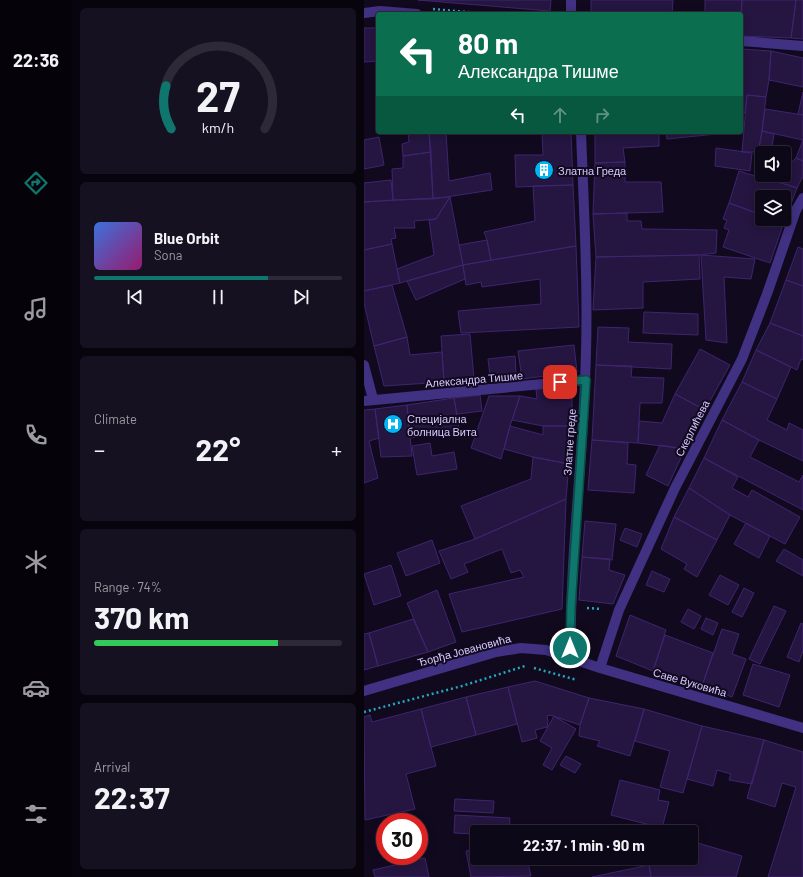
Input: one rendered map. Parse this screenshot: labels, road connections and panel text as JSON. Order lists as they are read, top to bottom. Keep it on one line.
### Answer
{"streets":{"street":["Александра Тишме","Скерлићева","Златне греде","Ђорђа Јовановића","Саве Вуковића"]},"crossings":[["Александра Тишме","Златне греде"],["Скерлићева","Саве Вуковића"],["Златне греде","Ђорђа Јовановића"],["Златне греде","Саве Вуковића"],["Ђорђа Јовановића","Саве Вуковића"]],"places":{"building":["Златна Греда"],"hospital":["Специјална болница Вита"]},"page":{"tabs":"22:36","turn":["80 m","Александра Тишме"],"song":["Blue Orbit","Sona"],"tile":["Climate",["Range · 74%","370 km"],["Arrival","22:37"]],"heat":["−","22°","+"],"limit":"30","trip":"22:37 · 1 min · 90 m","gauge":["27","km/h"]}}
